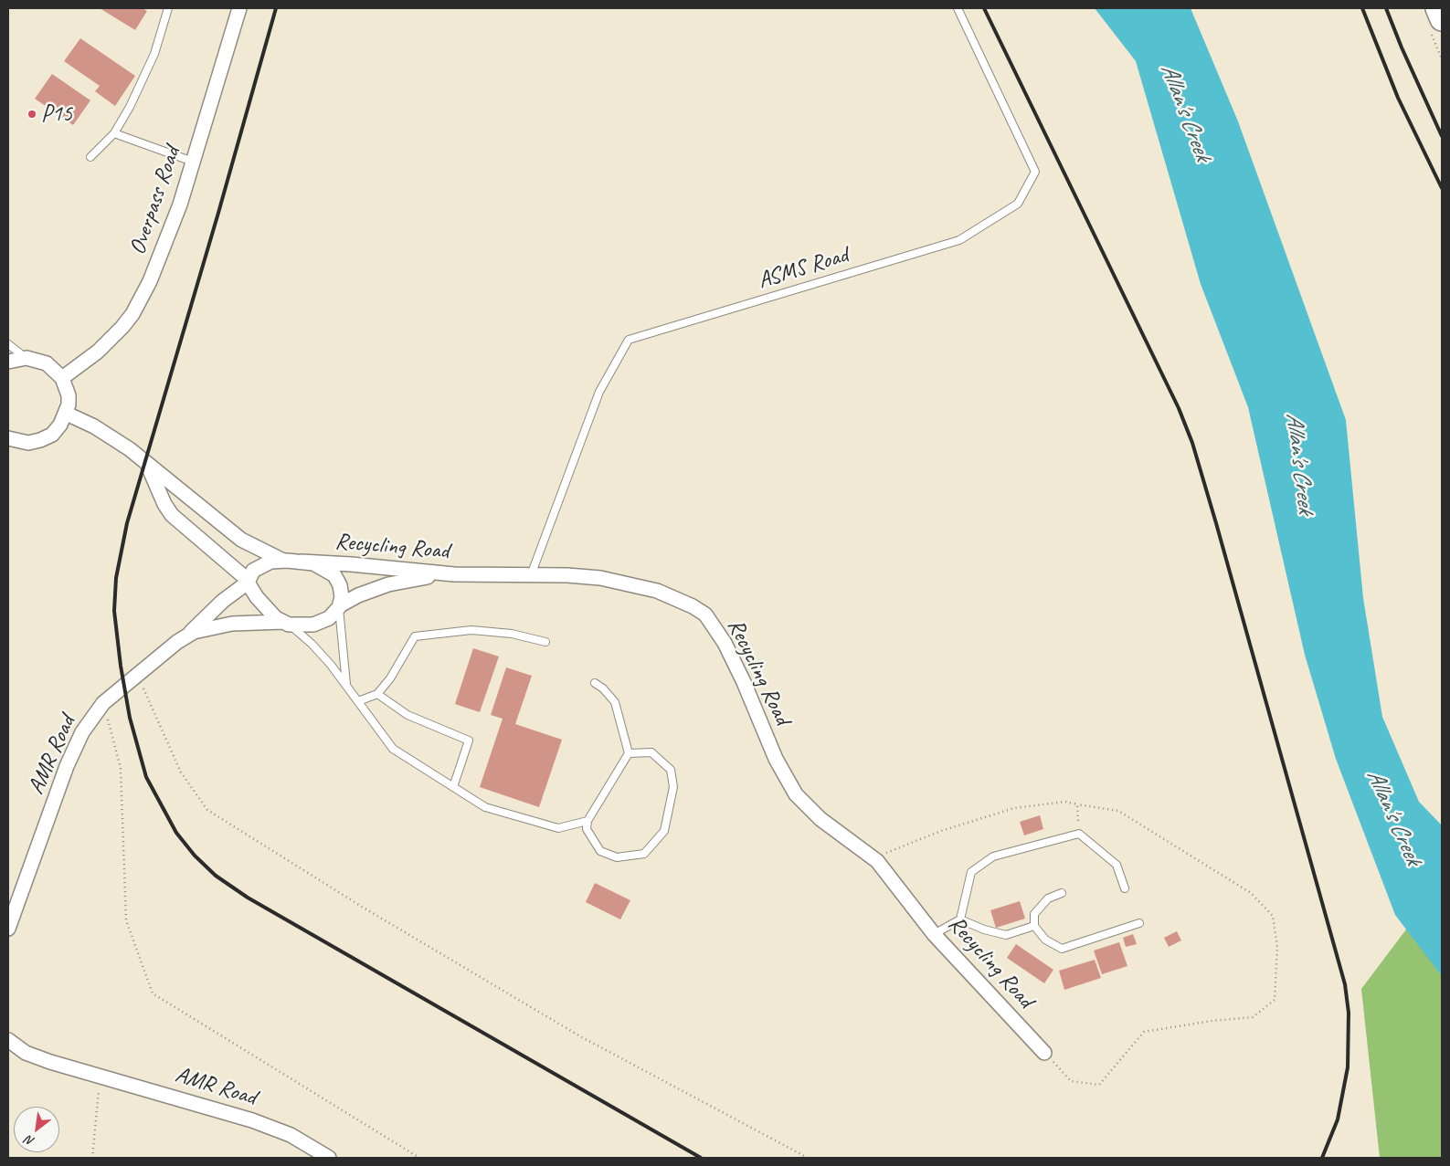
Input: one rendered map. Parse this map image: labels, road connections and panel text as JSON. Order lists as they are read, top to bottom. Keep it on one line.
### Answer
{"streets":{"street":["Overpass Road","Recycling Road","AMR Road"],"lane":["ASMS Road"]},"crossings":[["ASMS Road","Recycling Road"],["Recycling Road","AMR Road"]],"water":["Allan's Creek"],"places":["P15"],"north":"bottom left"}
